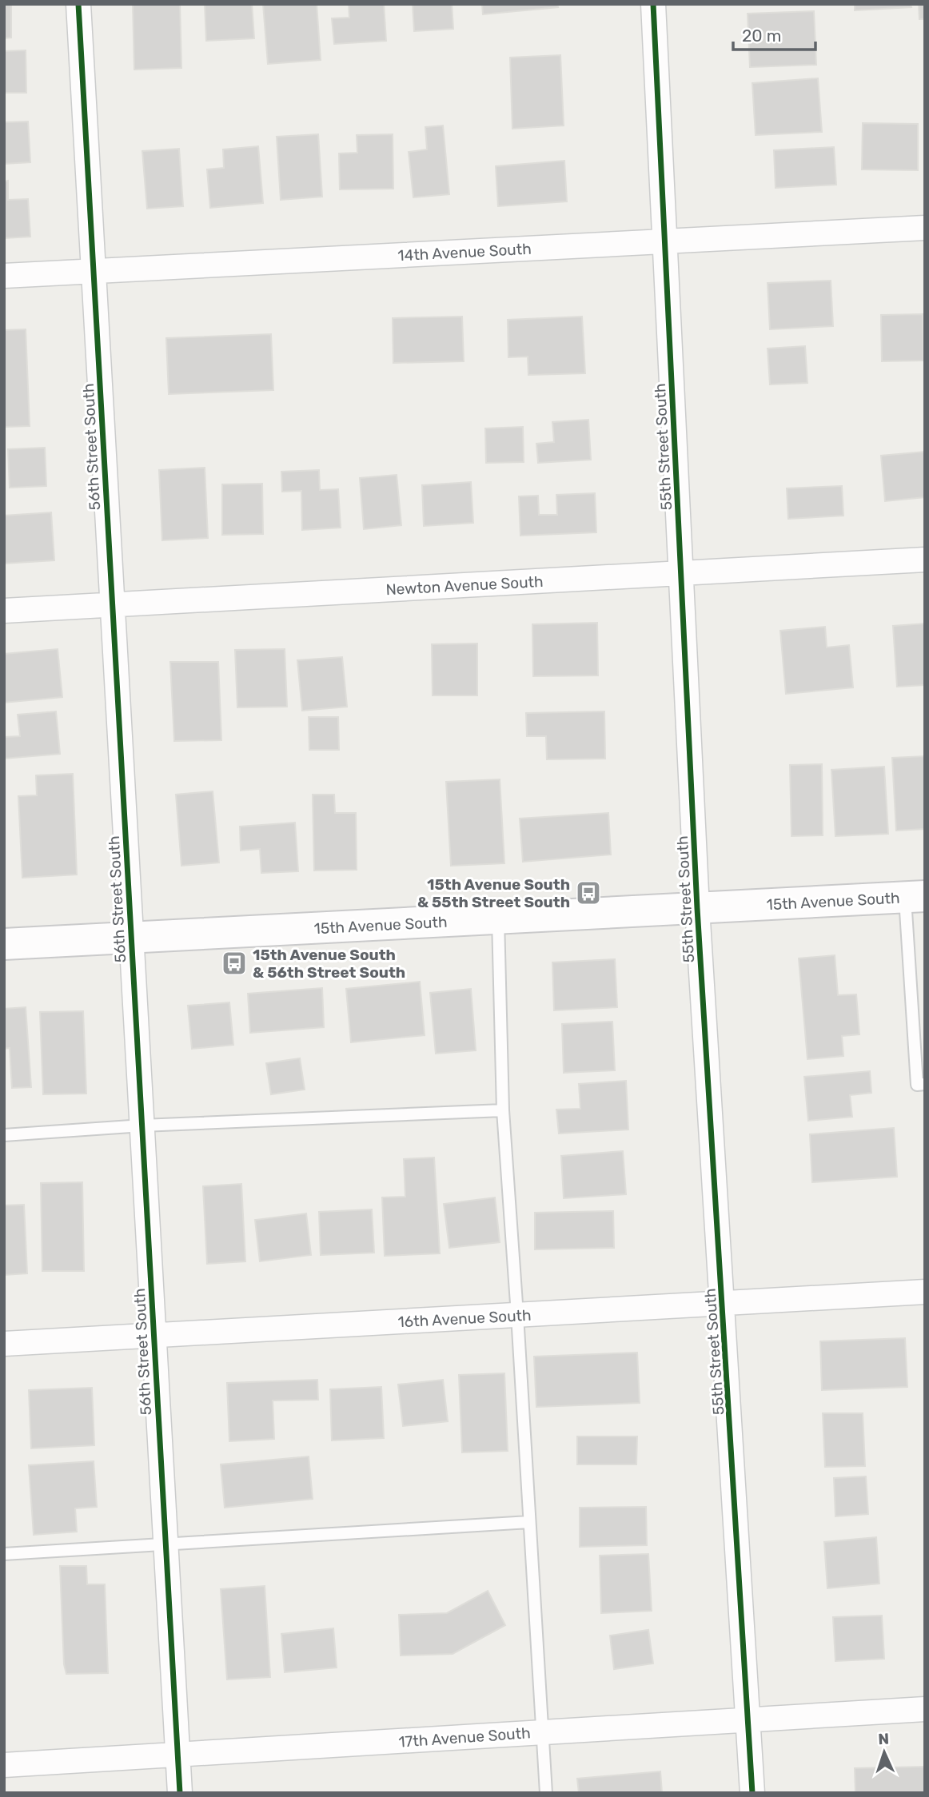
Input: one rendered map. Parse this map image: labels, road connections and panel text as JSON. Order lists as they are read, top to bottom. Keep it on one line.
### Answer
{"streets":{"street":["14th Avenue South","56th Street South","55th Street South","Newton Avenue South","15th Avenue South","16th Avenue South","17th Avenue South"]},"crossings":[["14th Avenue South","56th Street South"],["14th Avenue South","55th Street South"],["56th Street South","Newton Avenue South"],["56th Street South","15th Avenue South"],["56th Street South","16th Avenue South"],["56th Street South","17th Avenue South"],["55th Street South","Newton Avenue South"],["55th Street South","15th Avenue South"],["55th Street South","16th Avenue South"],["55th Street South","17th Avenue South"]],"places":{"bus stop":["15th Avenue South & 55th Street South","15th Avenue South & 56th Street South"]},"scale_bar":"20 m","north":"top"}
